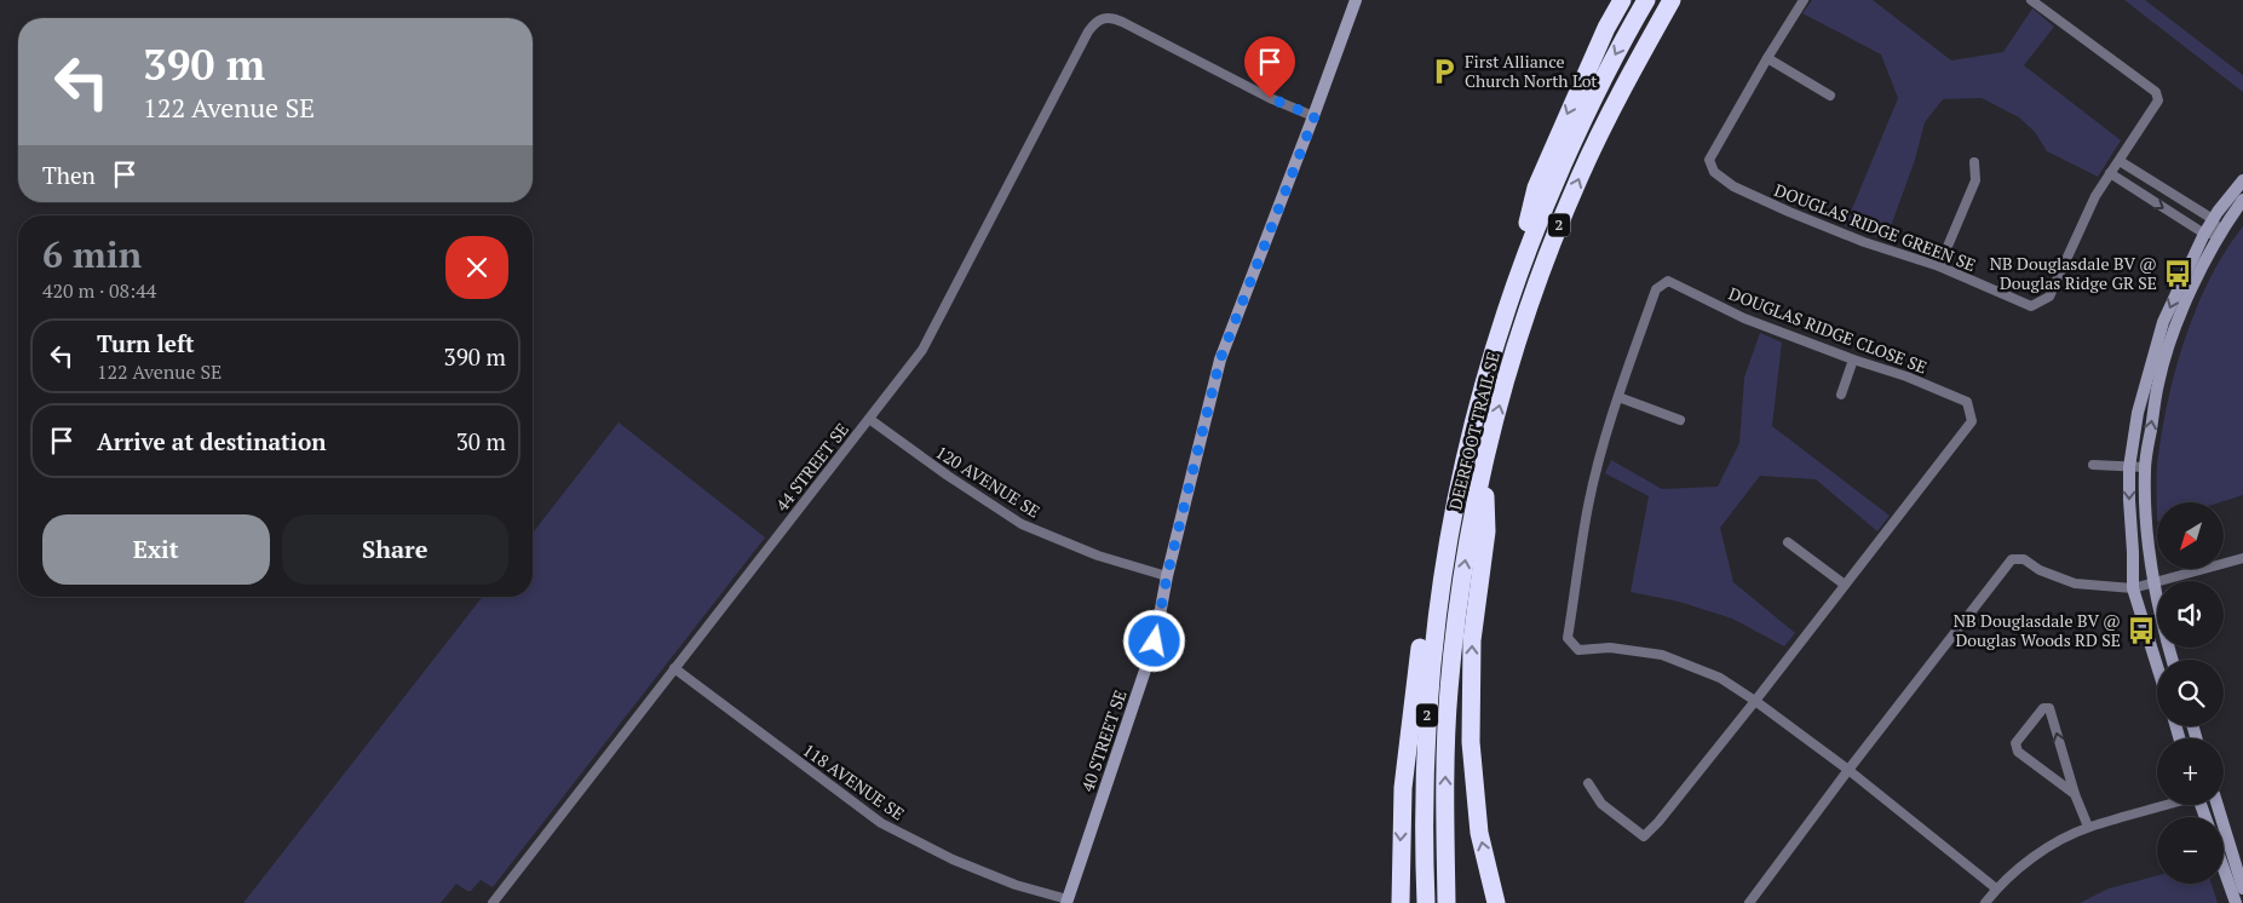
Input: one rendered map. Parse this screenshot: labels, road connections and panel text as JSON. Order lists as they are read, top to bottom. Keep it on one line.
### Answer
{"streets":{"highway":["2","DEERFOOT TRAIL SE"],"street":["DOUGLAS RIDGE GREEN SE","DOUGLAS RIDGE CLOSE SE","44 STREET SE","120 AVENUE SE","40 STREET SE","118 AVENUE SE"]},"crossings":[["44 STREET SE","120 AVENUE SE"],["44 STREET SE","40 STREET SE"],["44 STREET SE","118 AVENUE SE"],["120 AVENUE SE","40 STREET SE"],["40 STREET SE","118 AVENUE SE"]],"places":{"parking":["First Alliance Church North Lot"],"bus stop":["NB Douglasdale BV @ Douglas Ridge GR SE","NB Douglasdale BV @ Douglas Woods RD SE"]},"north":"bottom left","page":{"turn":["390 m","122 Avenue SE"],"then":"Then","heading":["6 min","420 m · 08:44"],"list":[{"name":"Turn left","note":"122 Avenue SE","value":"390 m"},{"name":"Arrive at destination","value":"30 m"}],"map_buttons":["+","−"],"buttons":["Exit","Share"]}}
